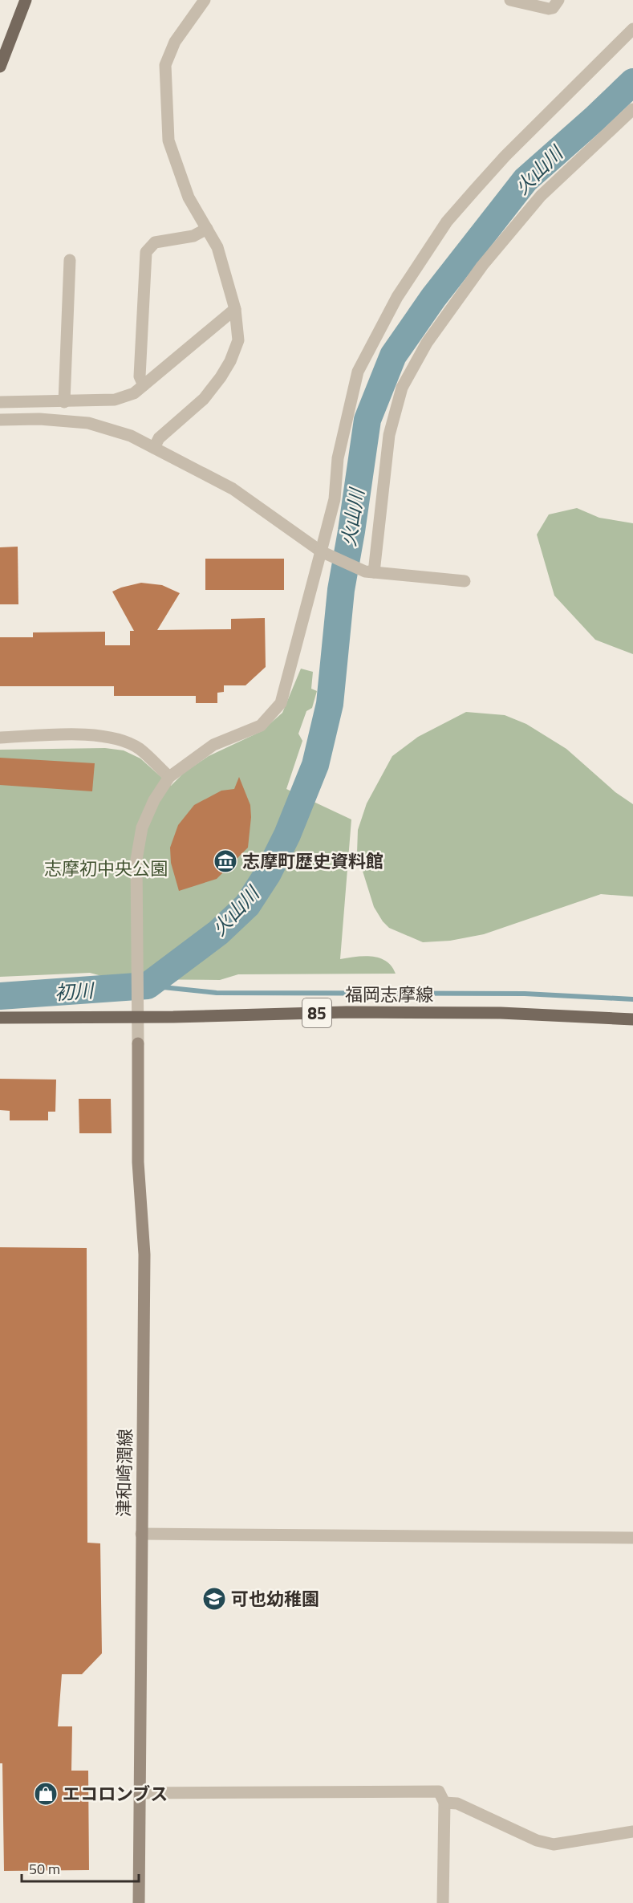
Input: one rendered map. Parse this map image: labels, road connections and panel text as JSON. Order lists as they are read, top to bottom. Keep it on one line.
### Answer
{"streets":{"main road":["福岡志摩線","85","津和崎潤線"]},"water":["火山川","初川"],"parks":["志摩初中央公園"],"places":{"museum":["志摩町歴史資料館"],"school or university":["可也幼稚園"],"shop":["エコロンブス"]},"scale_bar":"50 m"}
